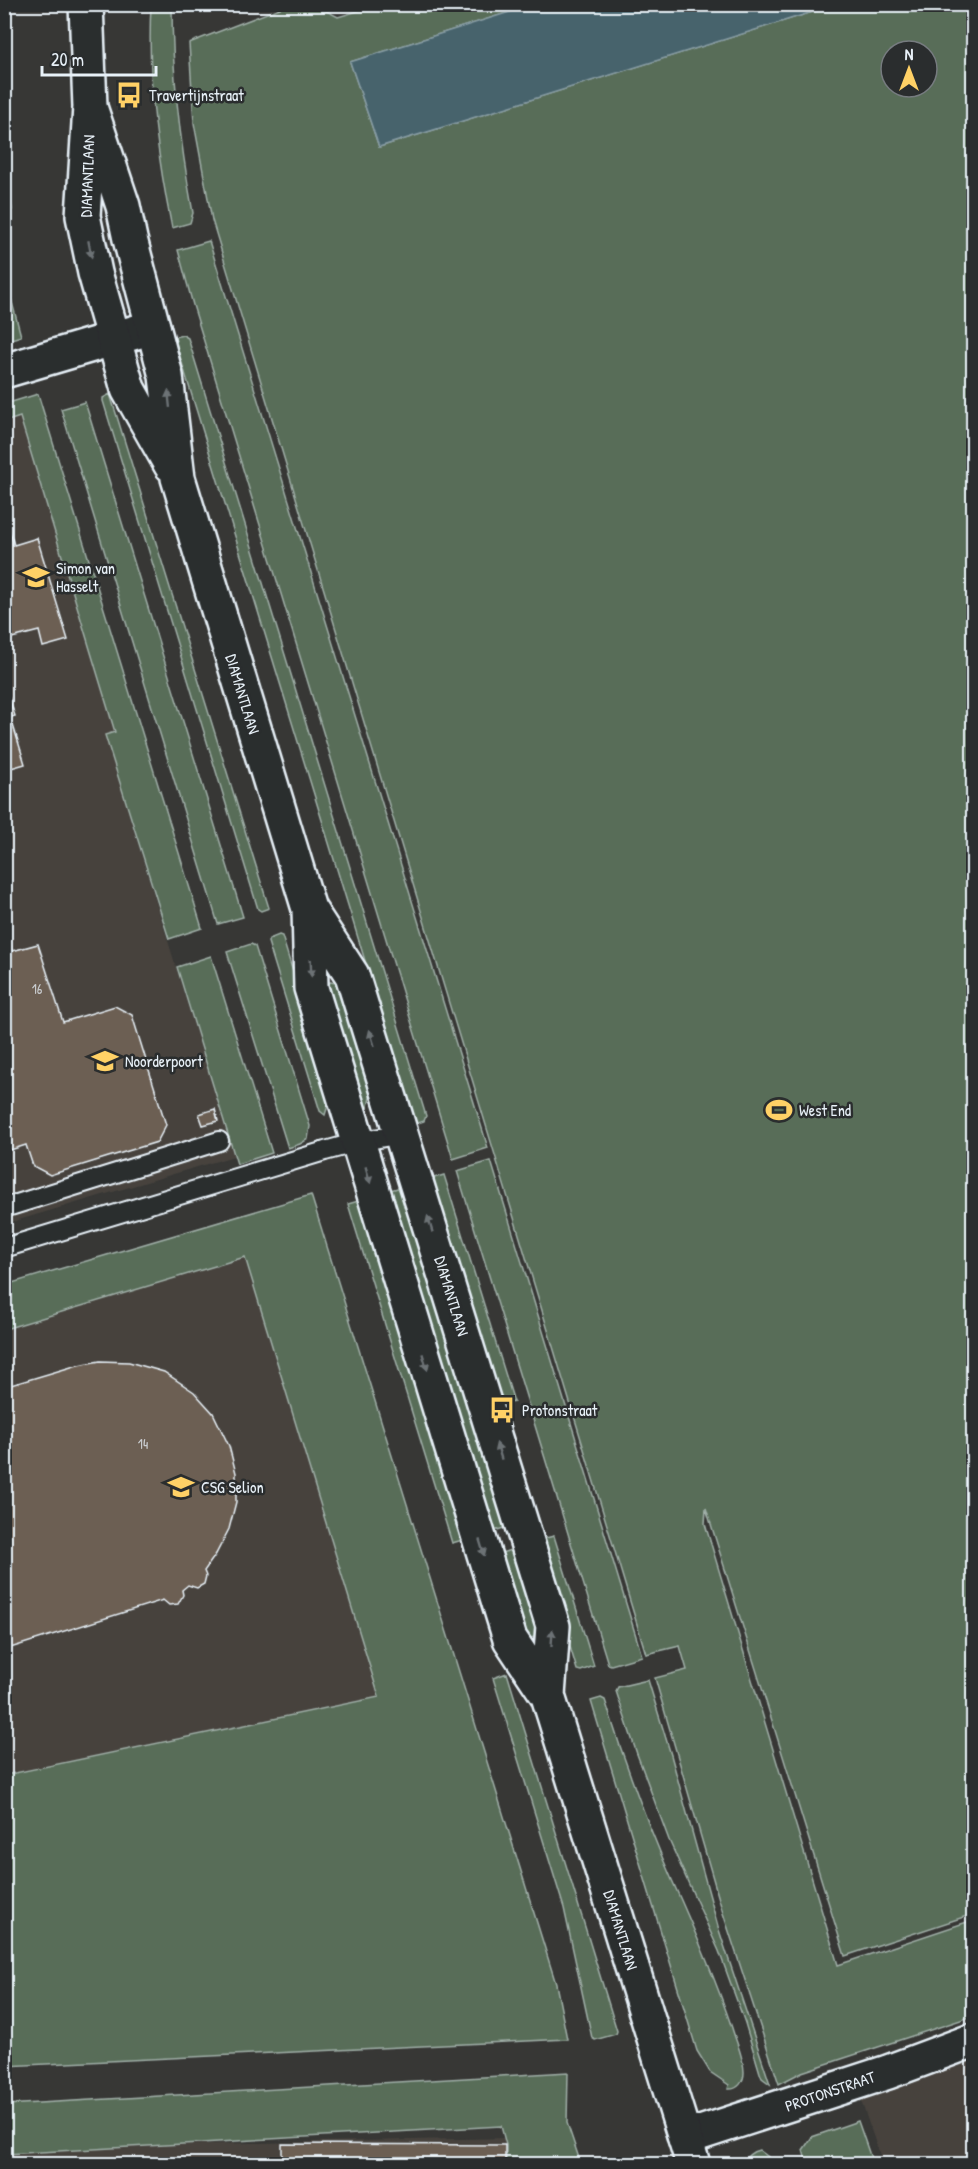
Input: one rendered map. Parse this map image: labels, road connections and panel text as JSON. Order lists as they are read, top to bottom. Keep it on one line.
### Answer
{"streets":{"street":["DIAMANTLAAN","PROTONSTRAAT"]},"crossings":[["DIAMANTLAAN","PROTONSTRAAT"]],"places":{"bus stop":["Travertijnstraat","Protonstraat"],"school or university":["Simon van Hasselt","Noorderpoort","CSG Selion"],"sports":["West End"]},"house_numbers":["16","14"],"scale_bar":"20 m","north":"top"}
